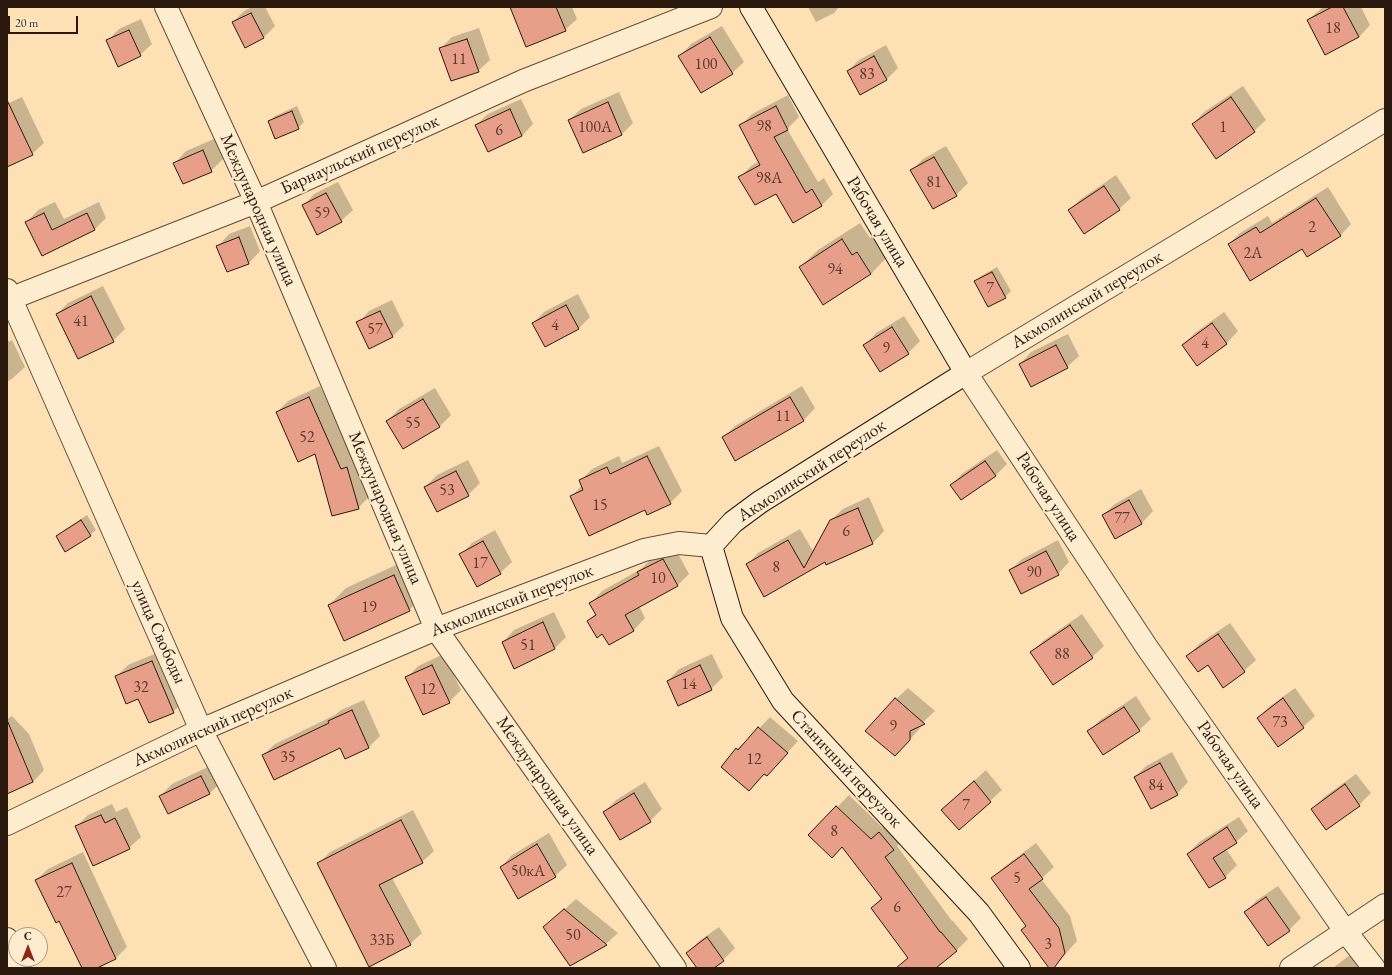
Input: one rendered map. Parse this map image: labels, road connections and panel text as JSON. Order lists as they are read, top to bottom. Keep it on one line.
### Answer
{"streets":{"street":["Барнаульский переулок","Международная улица","Рабочая улица","Акмолинский переулок","улица Свободы","Станичный переулок"]},"crossings":[["Барнаульский переулок","Международная улица"],["Барнаульский переулок","улица Свободы"],["Международная улица","Акмолинский переулок"],["Рабочая улица","Акмолинский переулок"],["Акмолинский переулок","улица Свободы"],["Акмолинский переулок","Станичный переулок"]],"house_numbers":["18","11","100","83","98","100А","1","6","98А","81","59","2","2А","94","7","41","4","57","4","9","11","55","52","53","15","77","6","17","8","90","10","19","51","88","14","32","12","73","9","35","12","84","7","8","50кА","5","27","6","50","33Б","3"],"scale_bar":"20 m","north":"top"}
